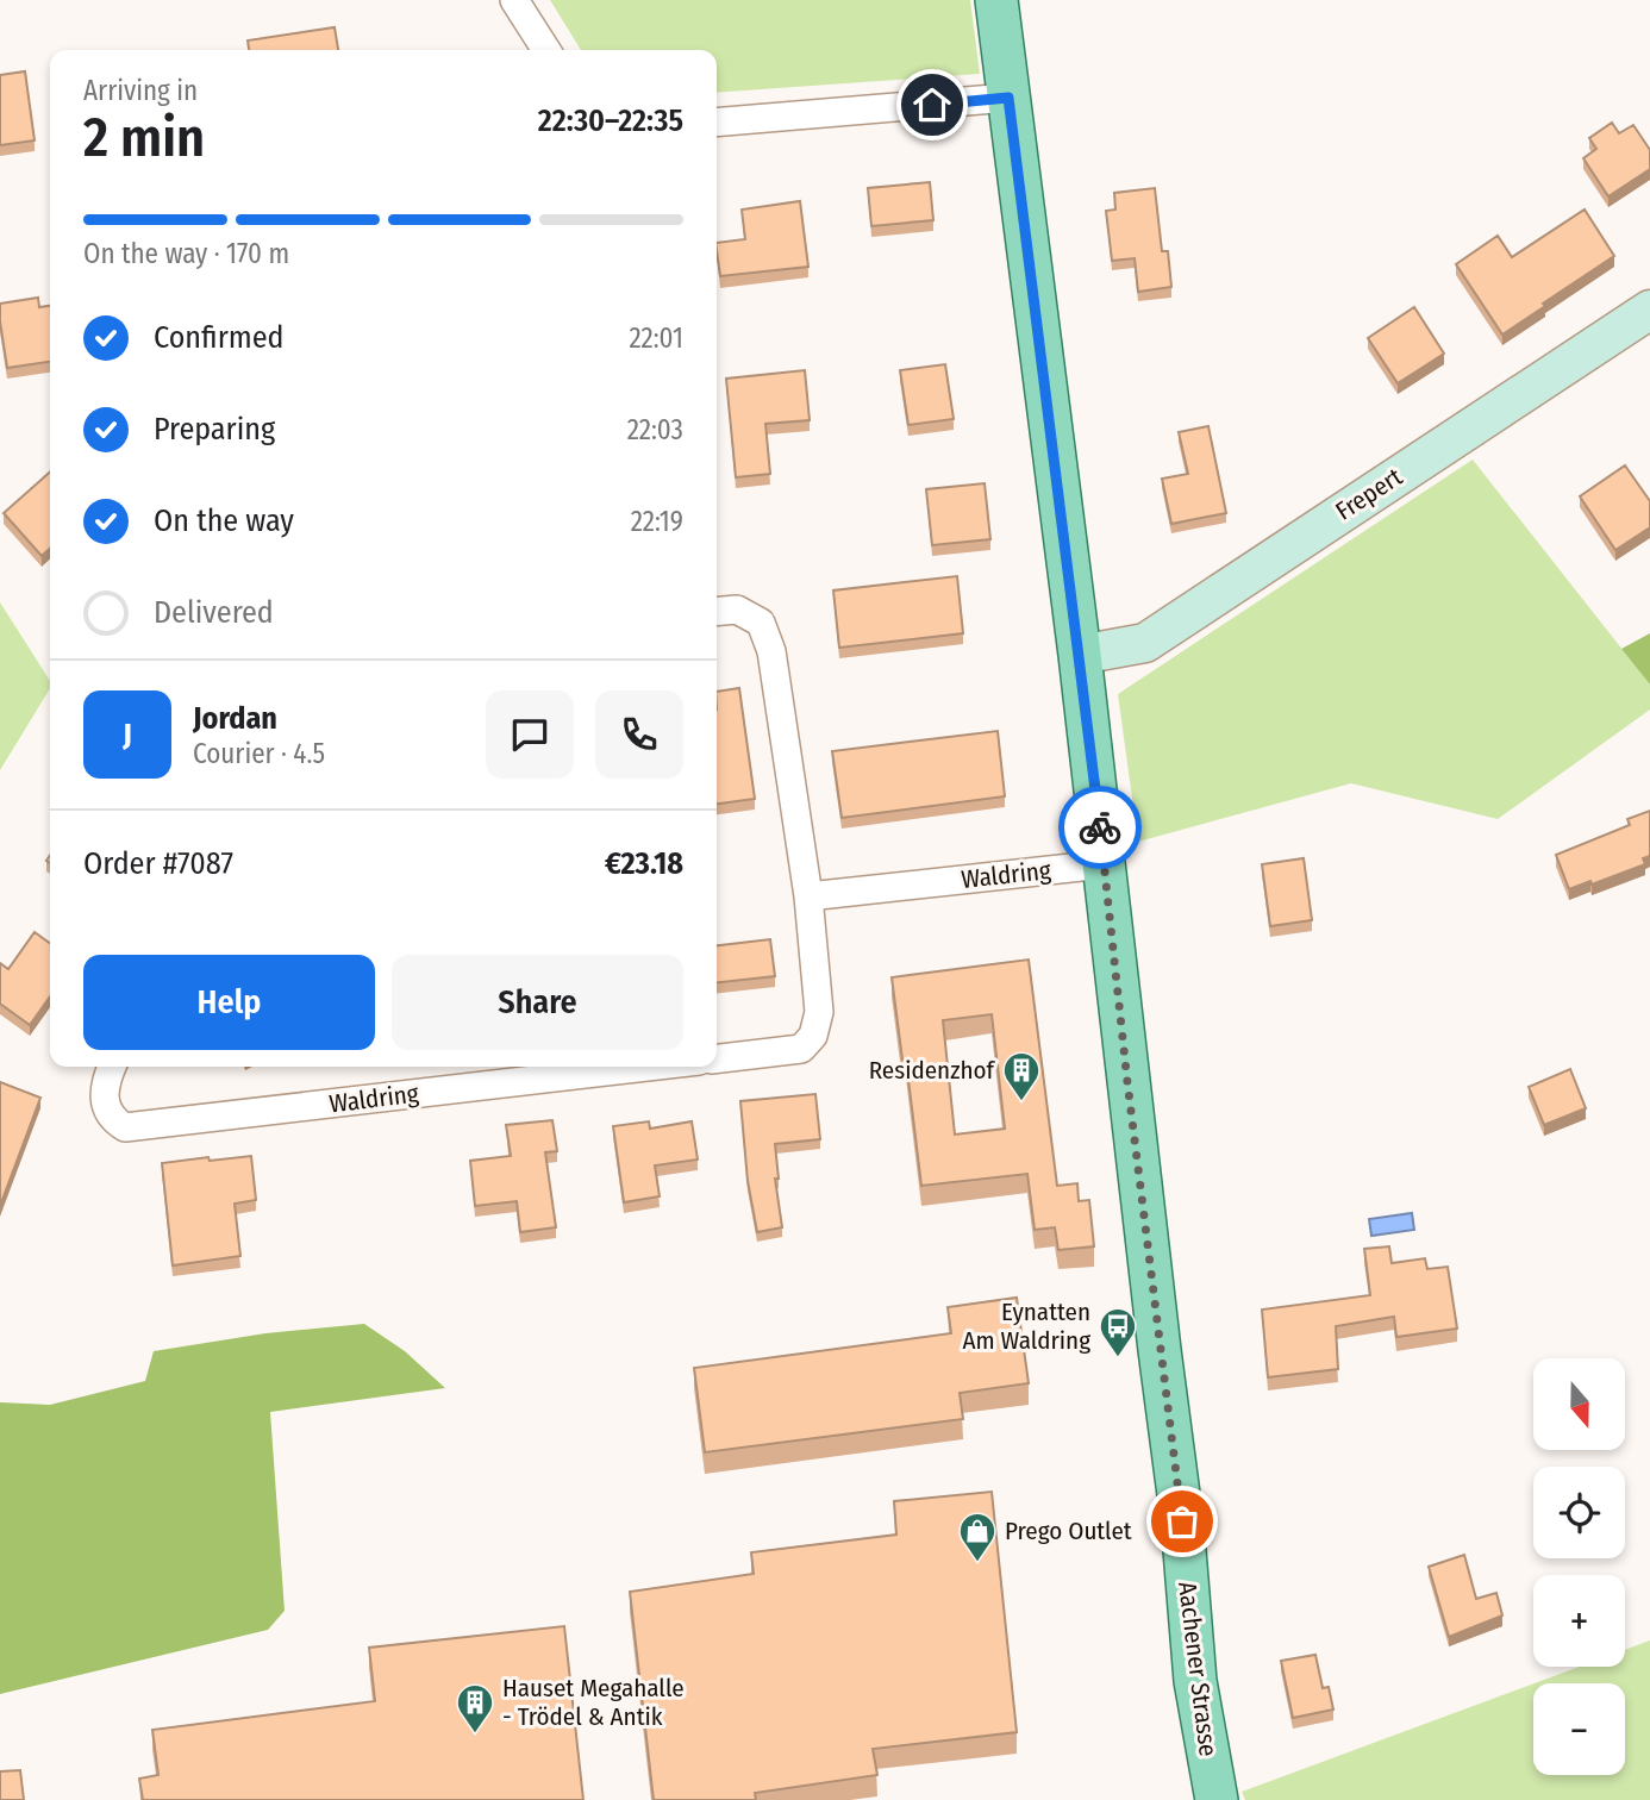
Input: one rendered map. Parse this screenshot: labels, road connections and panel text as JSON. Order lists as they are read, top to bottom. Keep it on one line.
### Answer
{"streets":{"main road":["Aachener Strasse"],"street":["Frepert","Waldring"]},"crossings":[["Frepert","Aachener Strasse"],["Waldring","Aachener Strasse"]],"places":{"building":["Residenzhof","Hauset Megahalle - Trödel & Antik"],"bus stop":["Eynatten Am Waldring"],"shop":["Prego Outlet"]},"north":"bottom","page":{"heading":["2 min","Arriving in","22:30–22:35"],"panel":["Jordan","Courier · 4.5","Order #7087","€23.18"],"bar":"On the way · 170 m","list":[["Confirmed","22:01"],["Preparing","22:03"],["On the way","22:19"],"Delivered"],"round":"J","buttons":["Help","Share"],"map_buttons":["+","−"]}}
